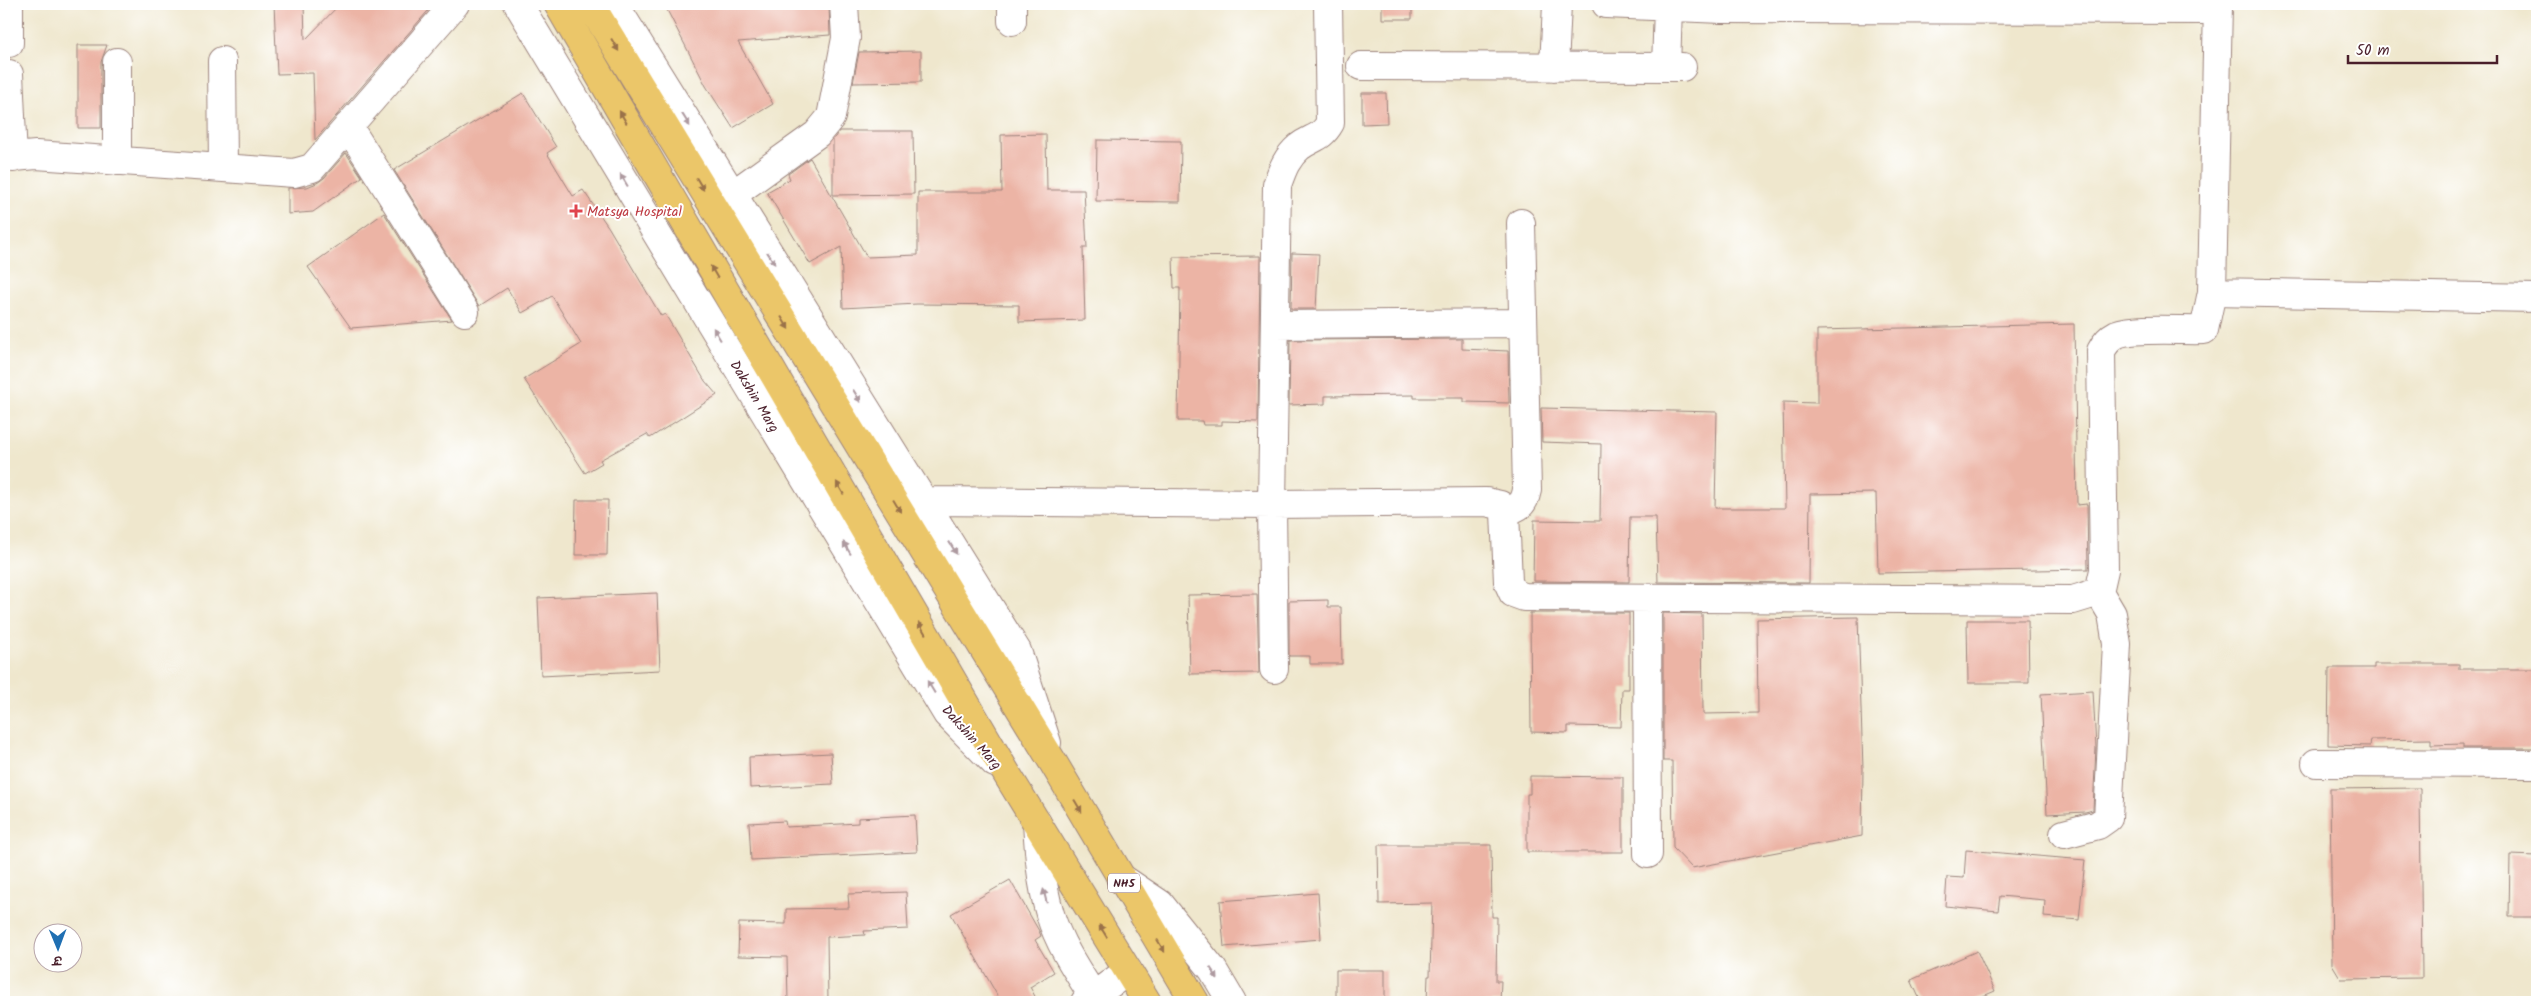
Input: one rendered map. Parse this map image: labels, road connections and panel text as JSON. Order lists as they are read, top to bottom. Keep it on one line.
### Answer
{"streets":{"highway":["Dakshin Marg","NH5"]},"places":{"health":["Matsya Hospital"]},"scale_bar":"50 m","north":"bottom"}
